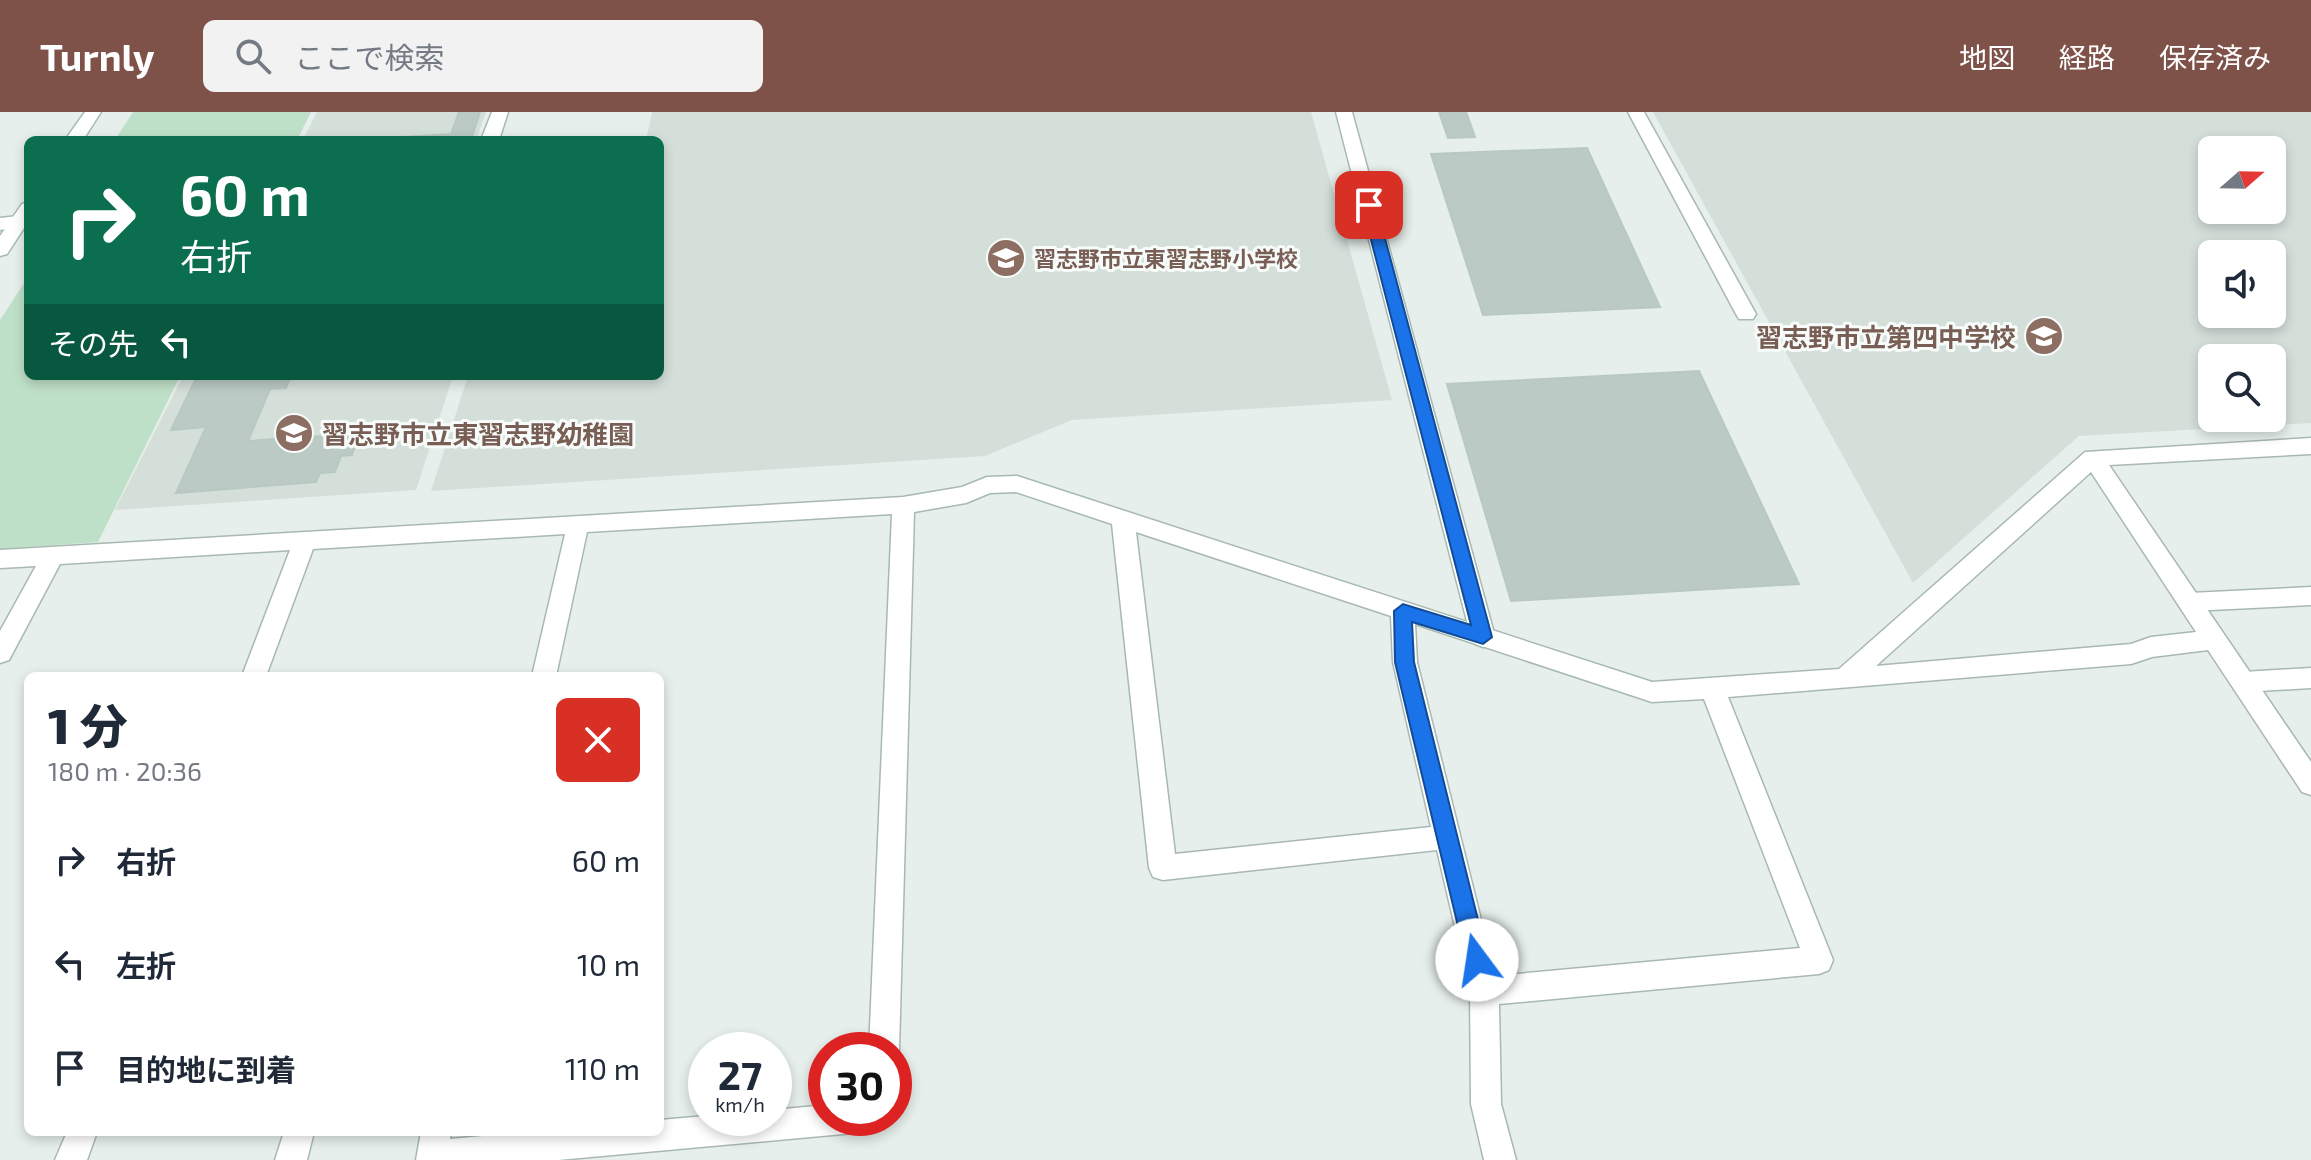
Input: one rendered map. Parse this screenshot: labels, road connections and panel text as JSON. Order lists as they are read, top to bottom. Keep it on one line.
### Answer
{"places":{"school or university":["習志野市立東習志野小学校","習志野市立第四中学校","習志野市立東習志野幼稚園"]},"north":"right","page":{"header":"Turnly","search":"ここで検索","nav":["地図","経路","保存済み"],"turn":["60 m","右折"],"then":"その先","heading":["1 分","180 m · 20:36"],"list":[{"name":"右折","value":"60 m"},{"name":"左折","value":"10 m"},{"name":"目的地に到着","value":"110 m"}],"speed":"27 km/h","limit":"30"}}
